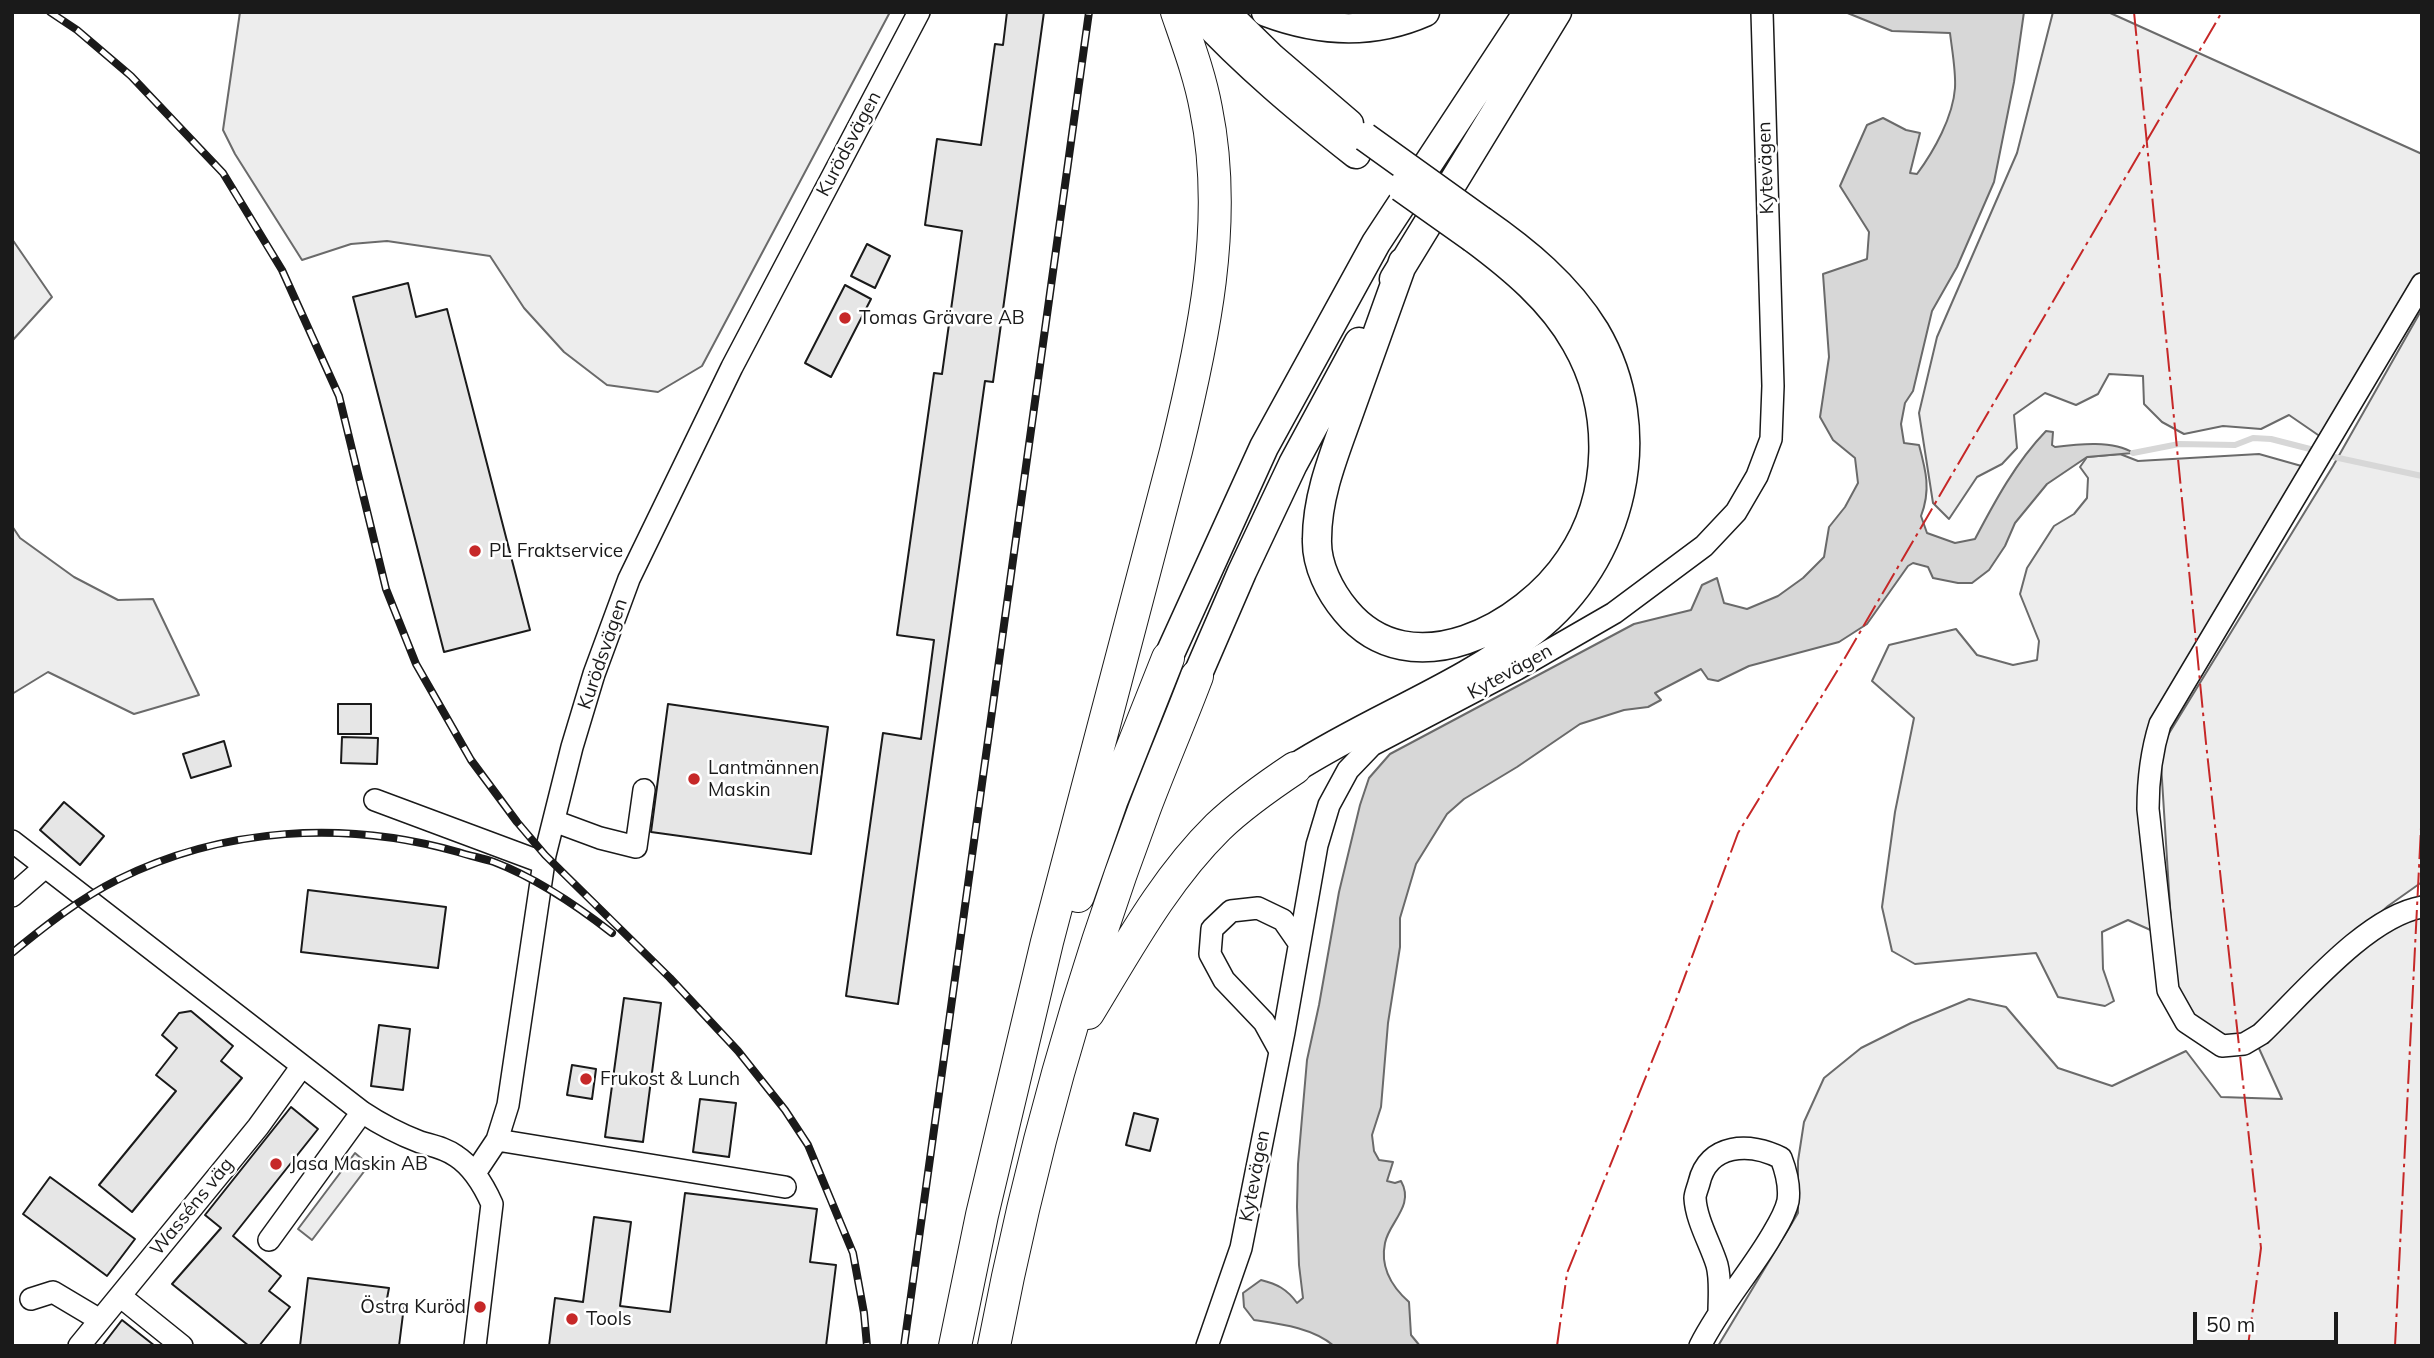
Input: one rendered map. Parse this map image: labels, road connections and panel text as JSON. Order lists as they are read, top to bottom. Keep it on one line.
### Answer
{"streets":{"street":["Kurödsvägen","Kytevägen","Wasséns väg"]},"places":["Tomas Grävare AB","PL Fraktservice","Lantmännen Maskin","Frukost & Lunch","Jasa Maskin AB","Östra Kuröd","Tools"],"scale_bar":"50 m"}
